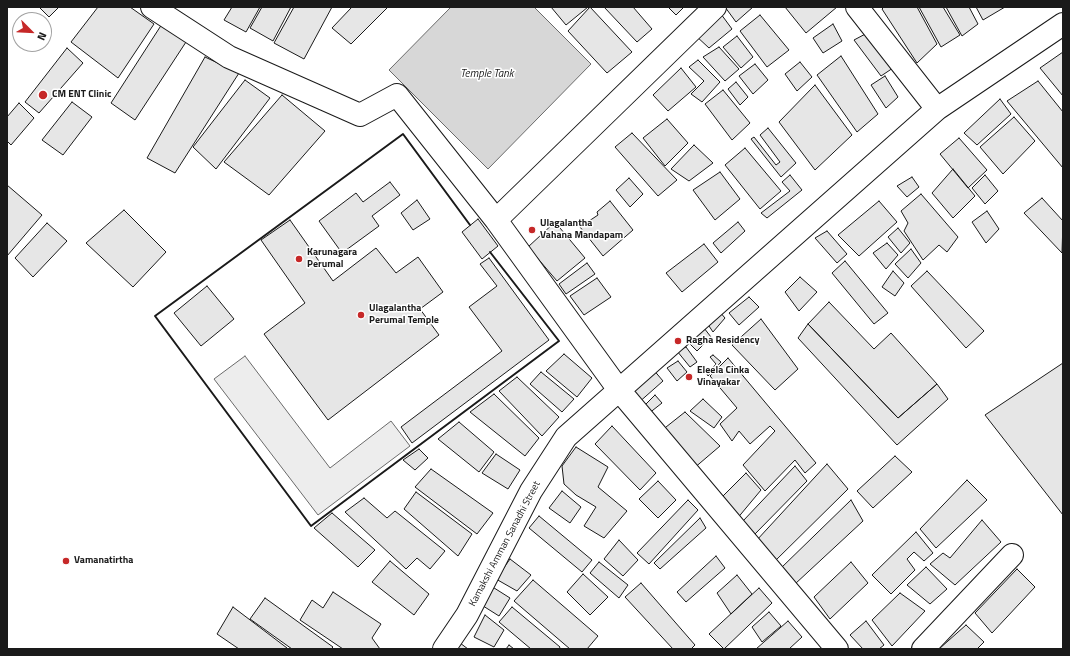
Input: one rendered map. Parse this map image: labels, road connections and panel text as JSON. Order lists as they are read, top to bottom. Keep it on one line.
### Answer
{"streets":{"street":["Kamakshi Amman Sanadhi Street"]},"water":["Temple Tank"],"places":["CM ENT Clinic","Ulagalantha Vahana Mandapam","Karunagara Perumal","Ulagalantha Perumal Temple","Ragha Residency","Eleela Cinka Vinayakar","Vamanatirtha"],"north":"bottom right"}
